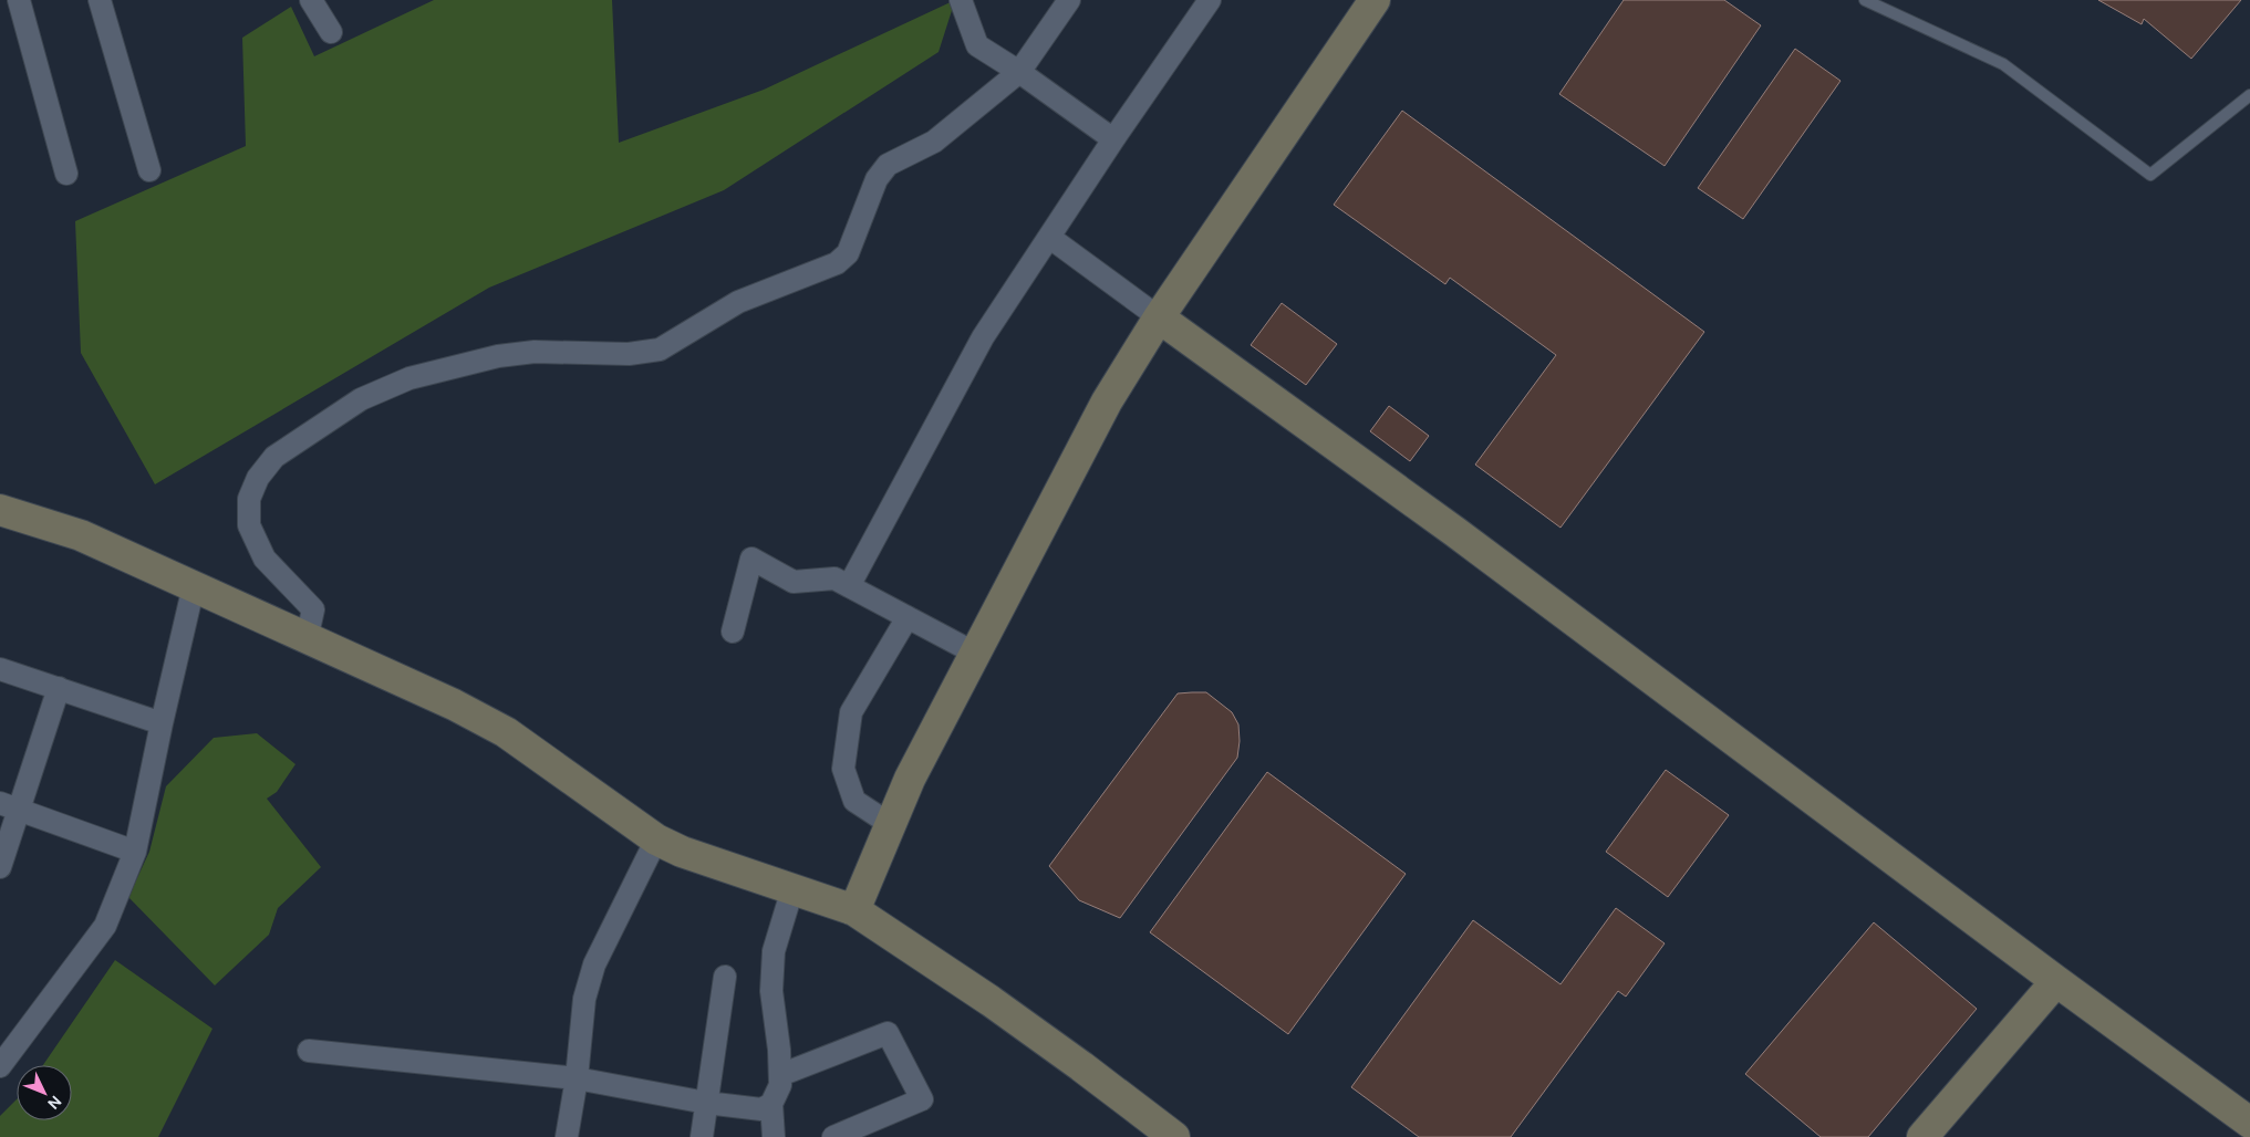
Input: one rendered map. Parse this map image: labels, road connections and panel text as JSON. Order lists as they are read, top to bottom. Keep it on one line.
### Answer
{"north":"bottom right"}
